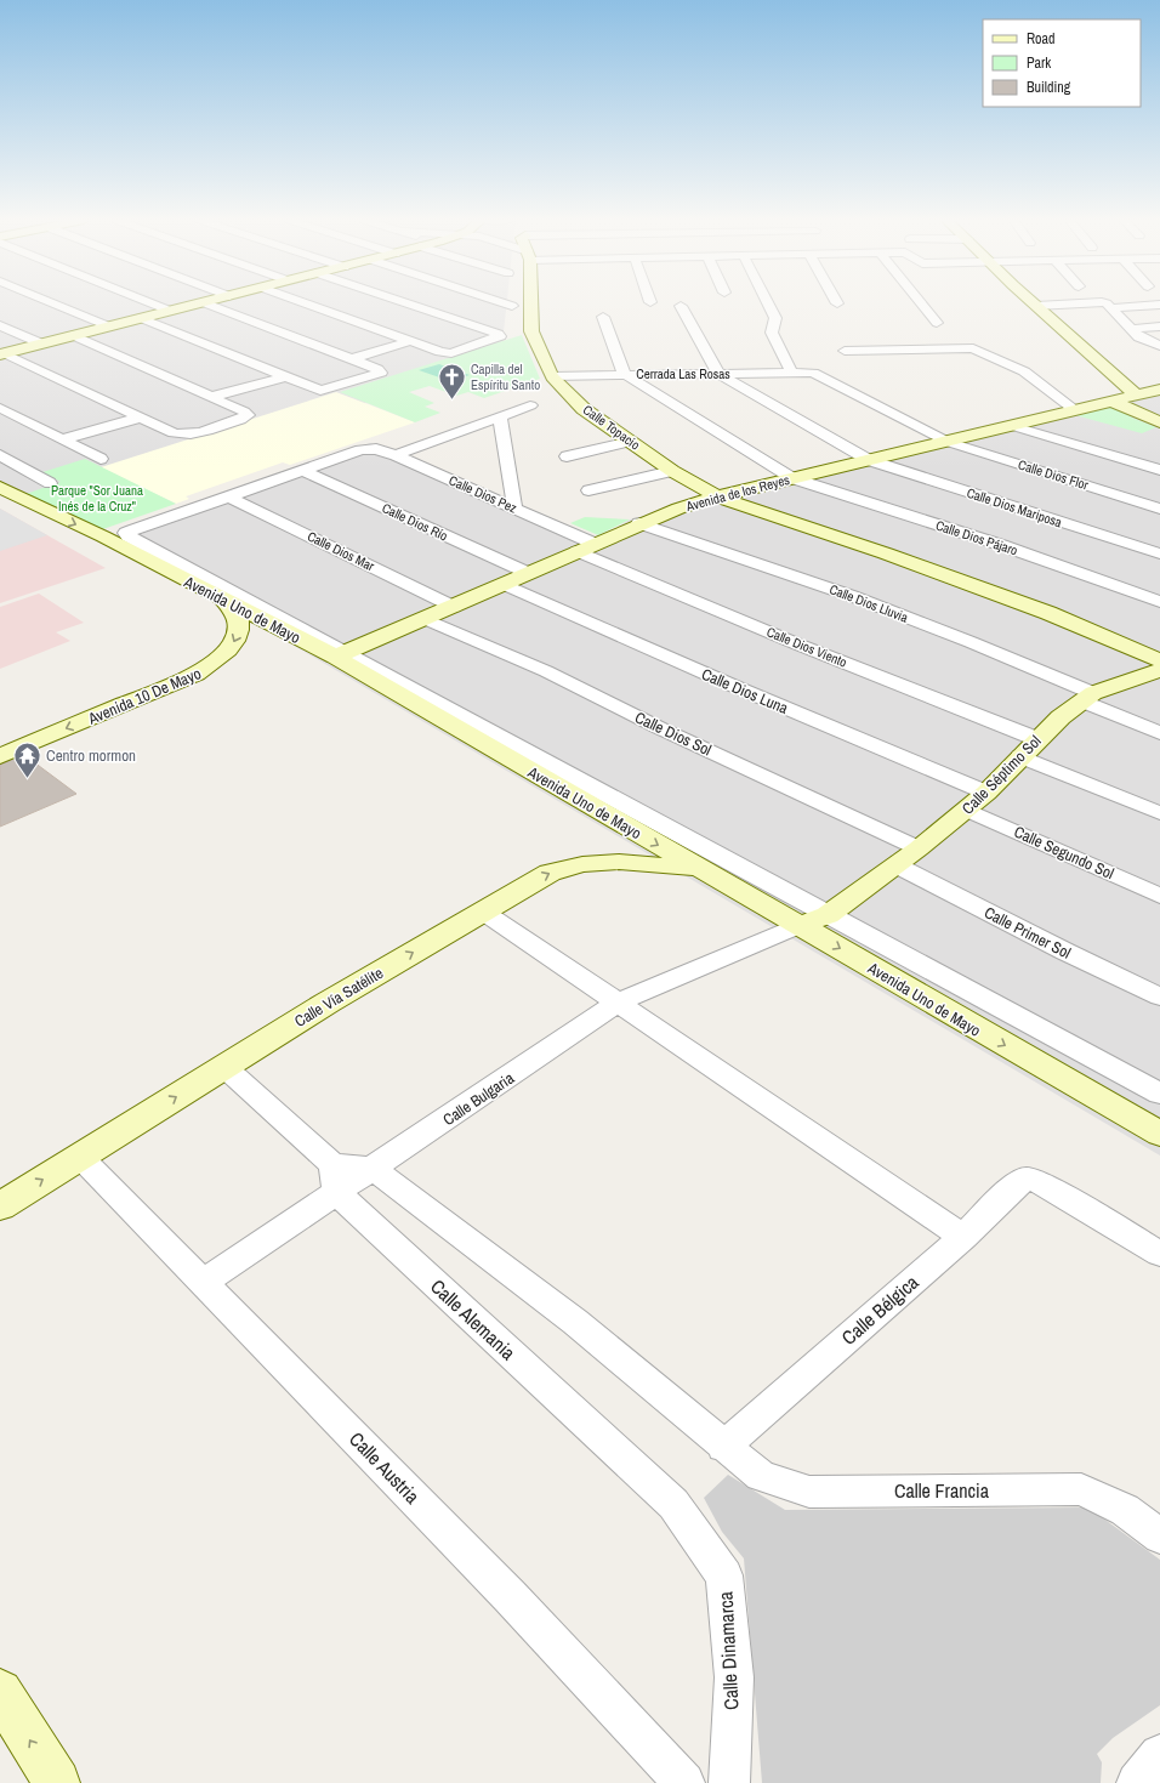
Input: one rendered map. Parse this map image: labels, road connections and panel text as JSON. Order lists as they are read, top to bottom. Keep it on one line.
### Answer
{"streets":{"street":["Cerrada Las Rosas","Calle Topacio","Calle Dios Flor","Avenida de los Reyes","Calle Dios Pez","Calle Dios Mariposa","Calle Dios Río","Calle Dios Pájaro","Calle Dios Mar","Calle Dios Lluvia","Avenida Uno de Mayo","Calle Dios Viento","Calle Dios Luna","Avenida 10 De Mayo","Calle Dios Sol","Calle Séptimo Sol","Calle Segundo Sol","Calle Primer Sol","Calle Vía Satélite","Calle Bulgaria","Calle Bélgica","Calle Alemania","Calle Austria","Calle Francia","Calle Dinamarca"]},"crossings":[["Cerrada Las Rosas","Calle Topacio"],["Cerrada Las Rosas","Calle Dios Flor"],["Cerrada Las Rosas","Calle Dios Mariposa"],["Cerrada Las Rosas","Calle Dios Pájaro"],["Calle Topacio","Avenida de los Reyes"],["Calle Dios Flor","Avenida de los Reyes"],["Avenida de los Reyes","Calle Dios Pez"],["Avenida de los Reyes","Calle Dios Mariposa"],["Avenida de los Reyes","Calle Dios Río"],["Avenida de los Reyes","Calle Dios Pájaro"],["Avenida de los Reyes","Calle Dios Mar"],["Avenida de los Reyes","Calle Dios Lluvia"],["Avenida de los Reyes","Avenida Uno de Mayo"],["Avenida de los Reyes","Calle Dios Viento"],["Avenida de los Reyes","Calle Dios Luna"],["Avenida de los Reyes","Calle Dios Sol"],["Calle Dios Pez","Calle Dios Río"],["Calle Dios Pez","Calle Dios Viento"],["Calle Dios Lluvia","Calle Séptimo Sol"],["Avenida Uno de Mayo","Avenida 10 De Mayo"],["Avenida Uno de Mayo","Calle Séptimo Sol"],["Avenida Uno de Mayo","Calle Vía Satélite"],["Avenida Uno de Mayo","Calle Bulgaria"],["Calle Dios Viento","Calle Séptimo Sol"],["Calle Dios Luna","Calle Séptimo Sol"],["Calle Dios Sol","Calle Séptimo Sol"],["Calle Séptimo Sol","Calle Segundo Sol"],["Calle Séptimo Sol","Calle Primer Sol"],["Calle Séptimo Sol","Calle Bulgaria"],["Calle Vía Satélite","Calle Alemania"],["Calle Vía Satélite","Calle Austria"],["Calle Bulgaria","Calle Francia"],["Calle Bélgica","Calle Francia"],["Calle Alemania","Calle Dinamarca"]],"one_way":["Avenida 10 De Mayo","Calle Vía Satélite"],"parks":["Parque \"Sor Juana Inés de la Cruz\""],"places":{"church":["Capilla del Espíritu Santo"],"temple":["Centro mormon"]},"legend":["Road","Park","Building"]}
